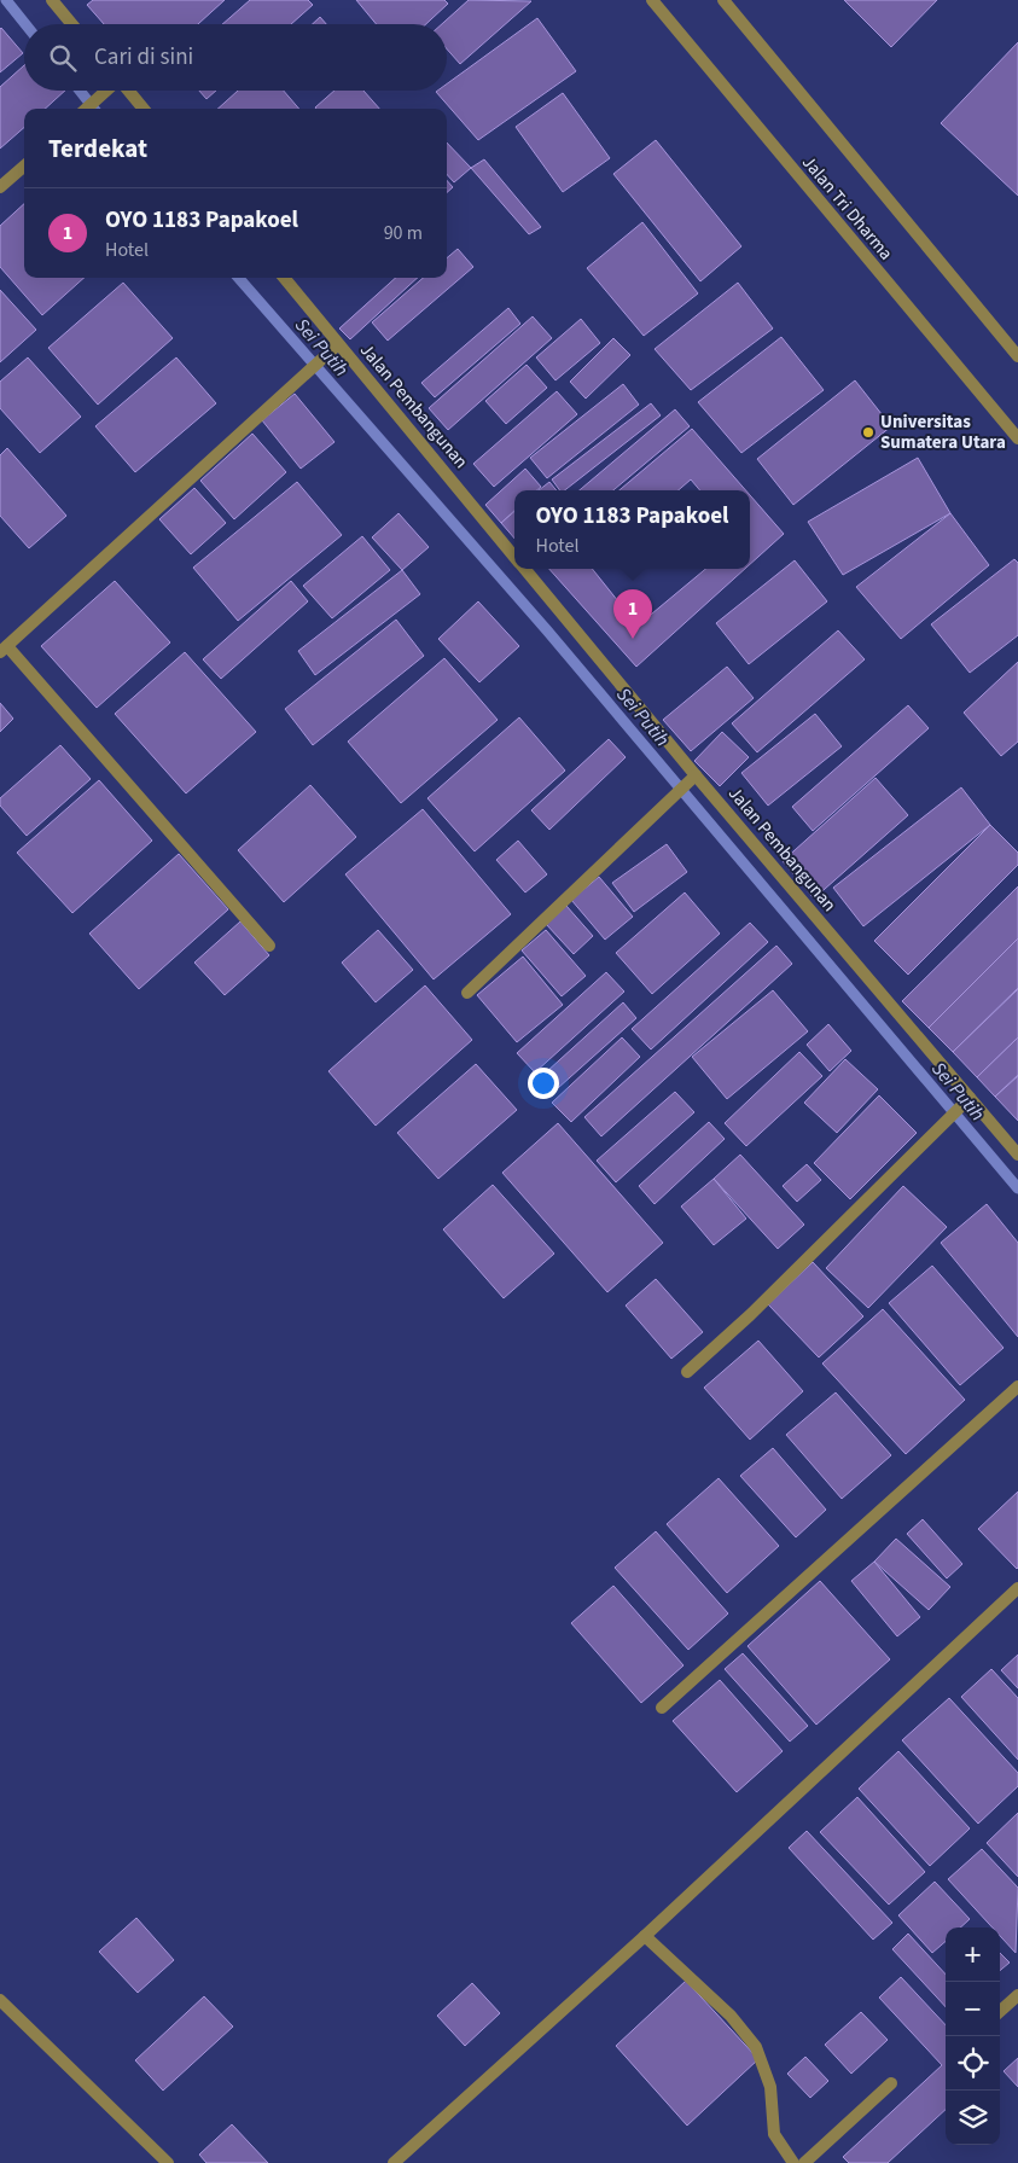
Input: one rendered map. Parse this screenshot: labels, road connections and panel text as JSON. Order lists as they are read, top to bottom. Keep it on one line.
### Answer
{"streets":{"street":["Jalan Tri Dharma","Jalan Pembangunan"]},"water":["Sei Putih"],"places":["Universitas Sumatera Utara"],"page":{"search":"Cari di sini","heading":"Terdekat","list":[{"mark":"1","name":"OYO 1183 Papakoel","note":"Hotel","value":"90 m"}],"popup":["OYO 1183 Papakoel","Hotel"],"pins":"1","map_buttons":["+","−"]}}
